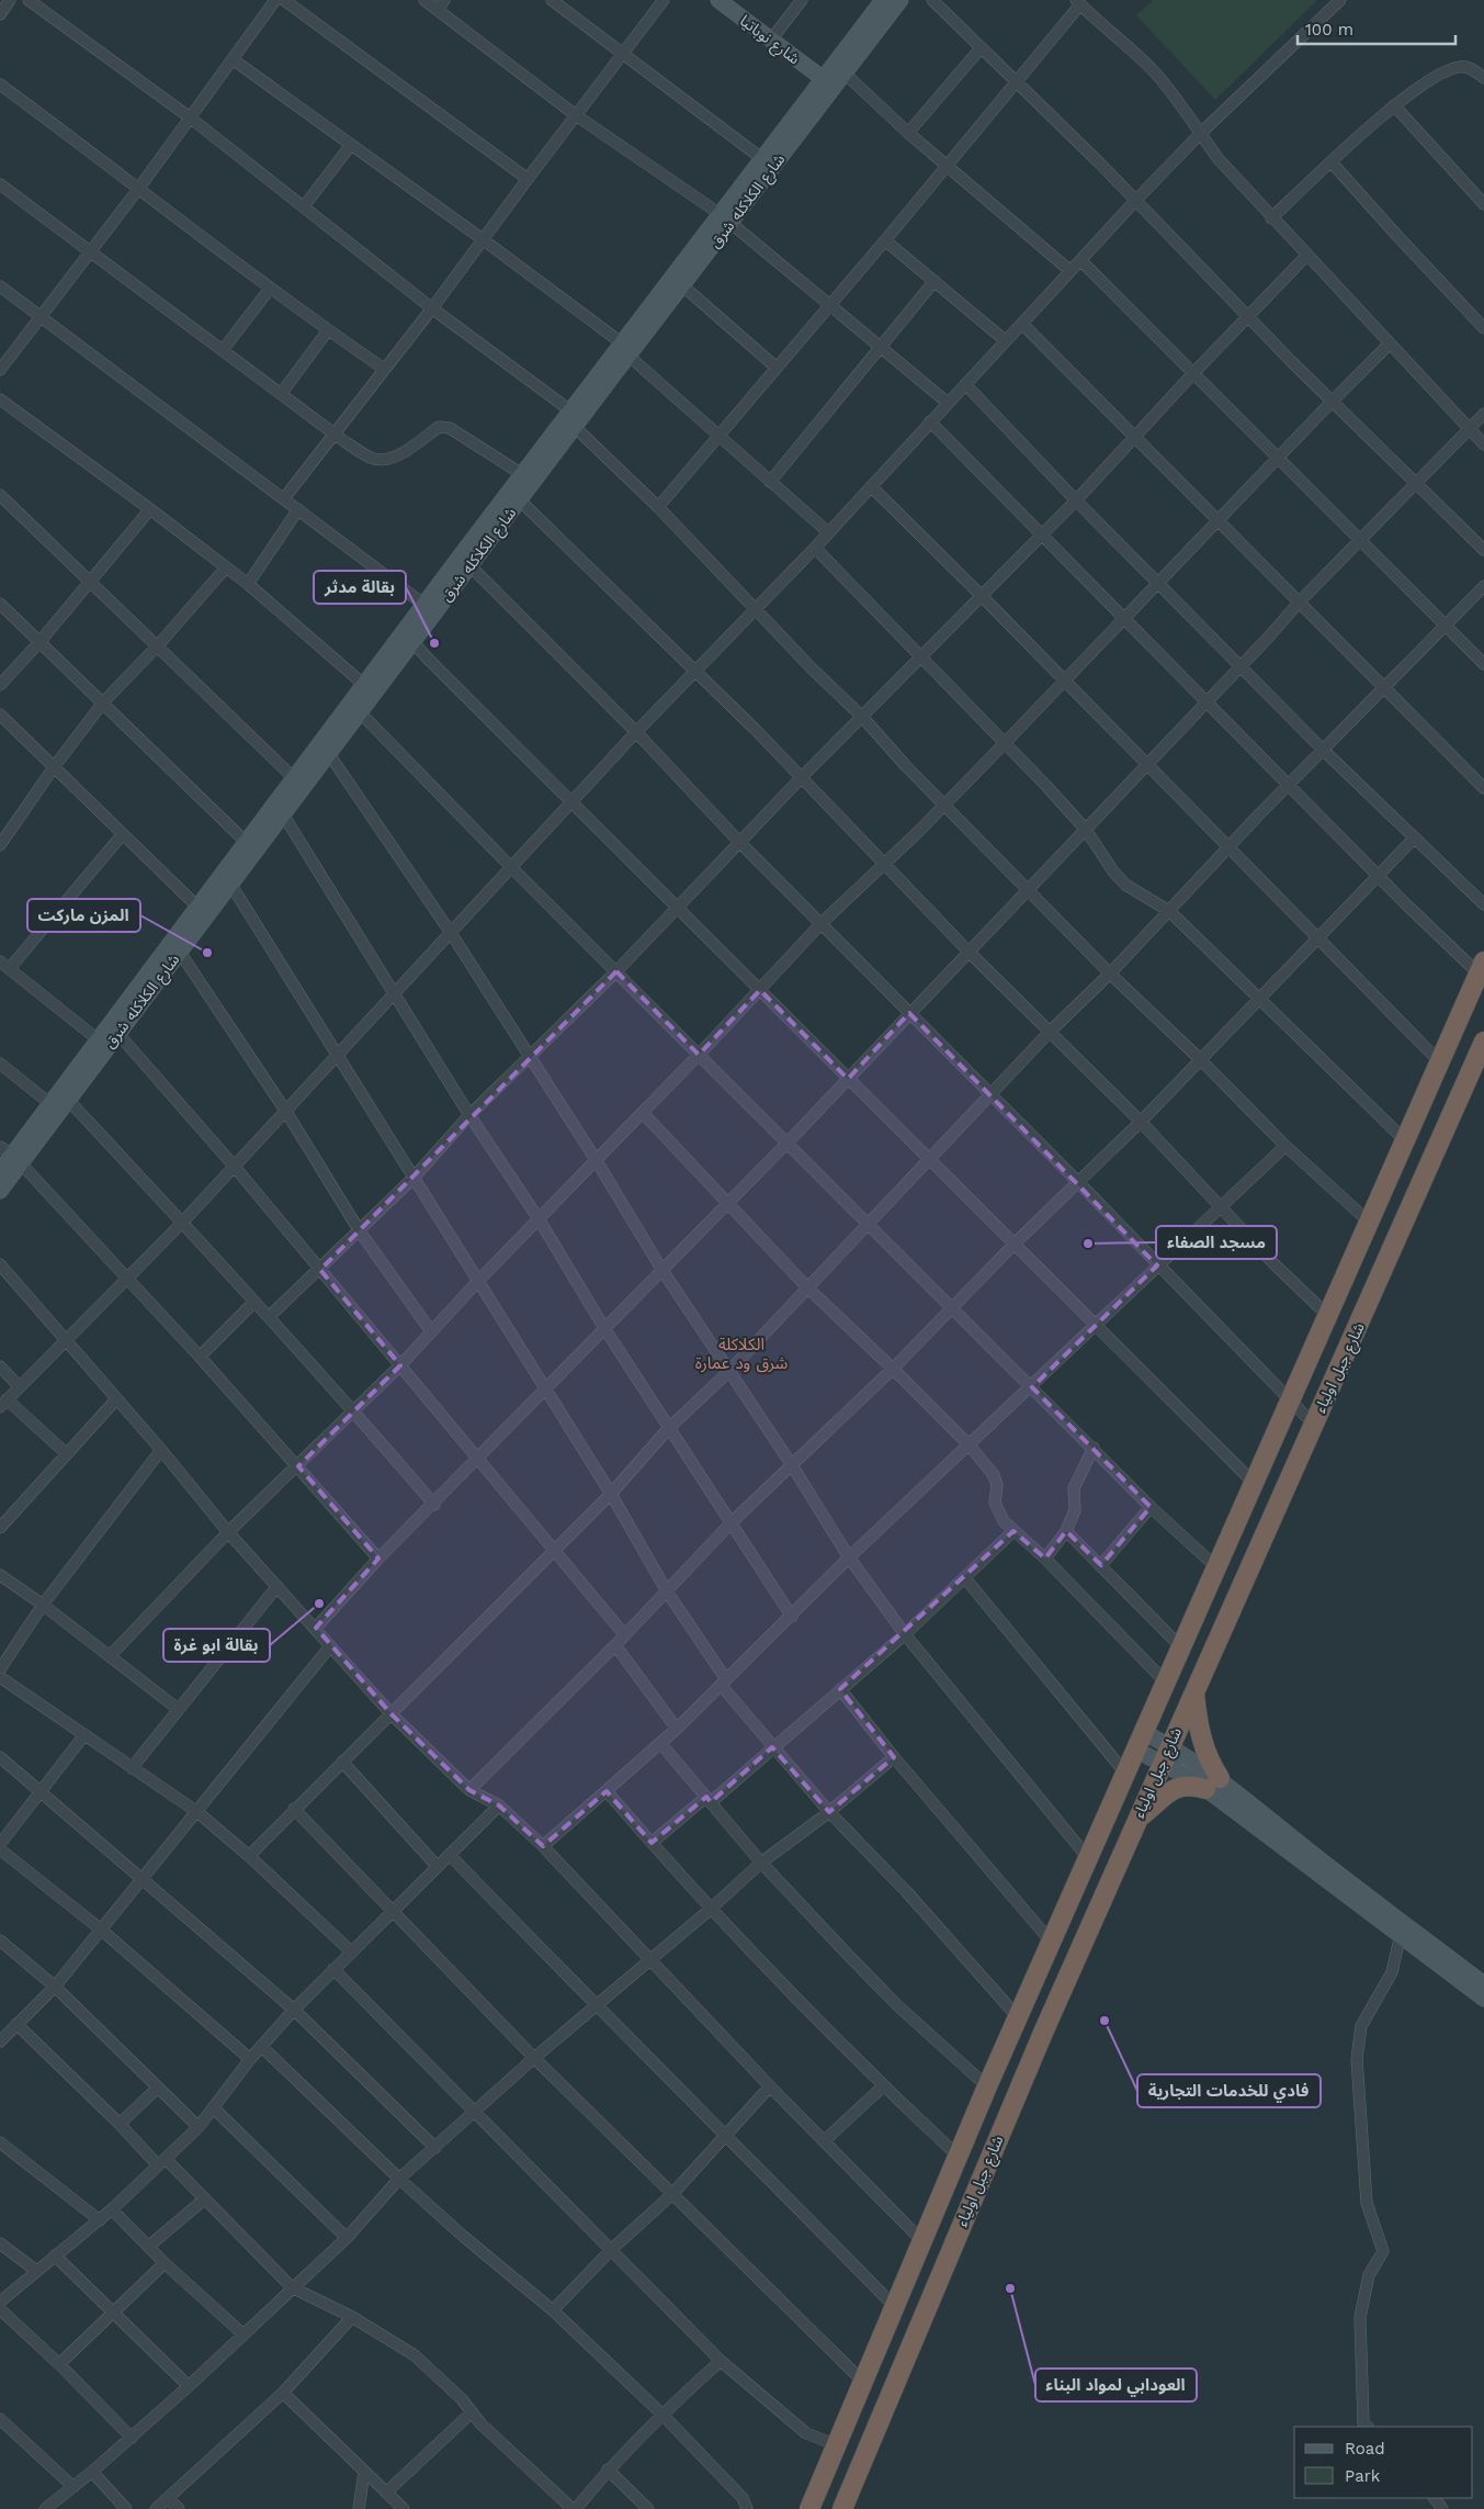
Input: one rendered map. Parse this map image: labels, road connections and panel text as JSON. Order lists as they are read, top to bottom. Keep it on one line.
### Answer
{"streets":{"highway":["شارع جبل اولياء"],"street":["شارع نوباتيا","شارع الكلاكله شرق"]},"crossings":[["شارع نوباتيا","شارع الكلاكله شرق"]],"districts":["الكلاكلة شرق ود عمارة"],"places":["بقالة مدثر","المزن ماركت","مسجد الصفاء","بقالة ابو غرة","فادي للخدمات التجارية","العودابي لمواد البناء"],"legend":["Road","Park"],"scale_bar":"100 m"}
